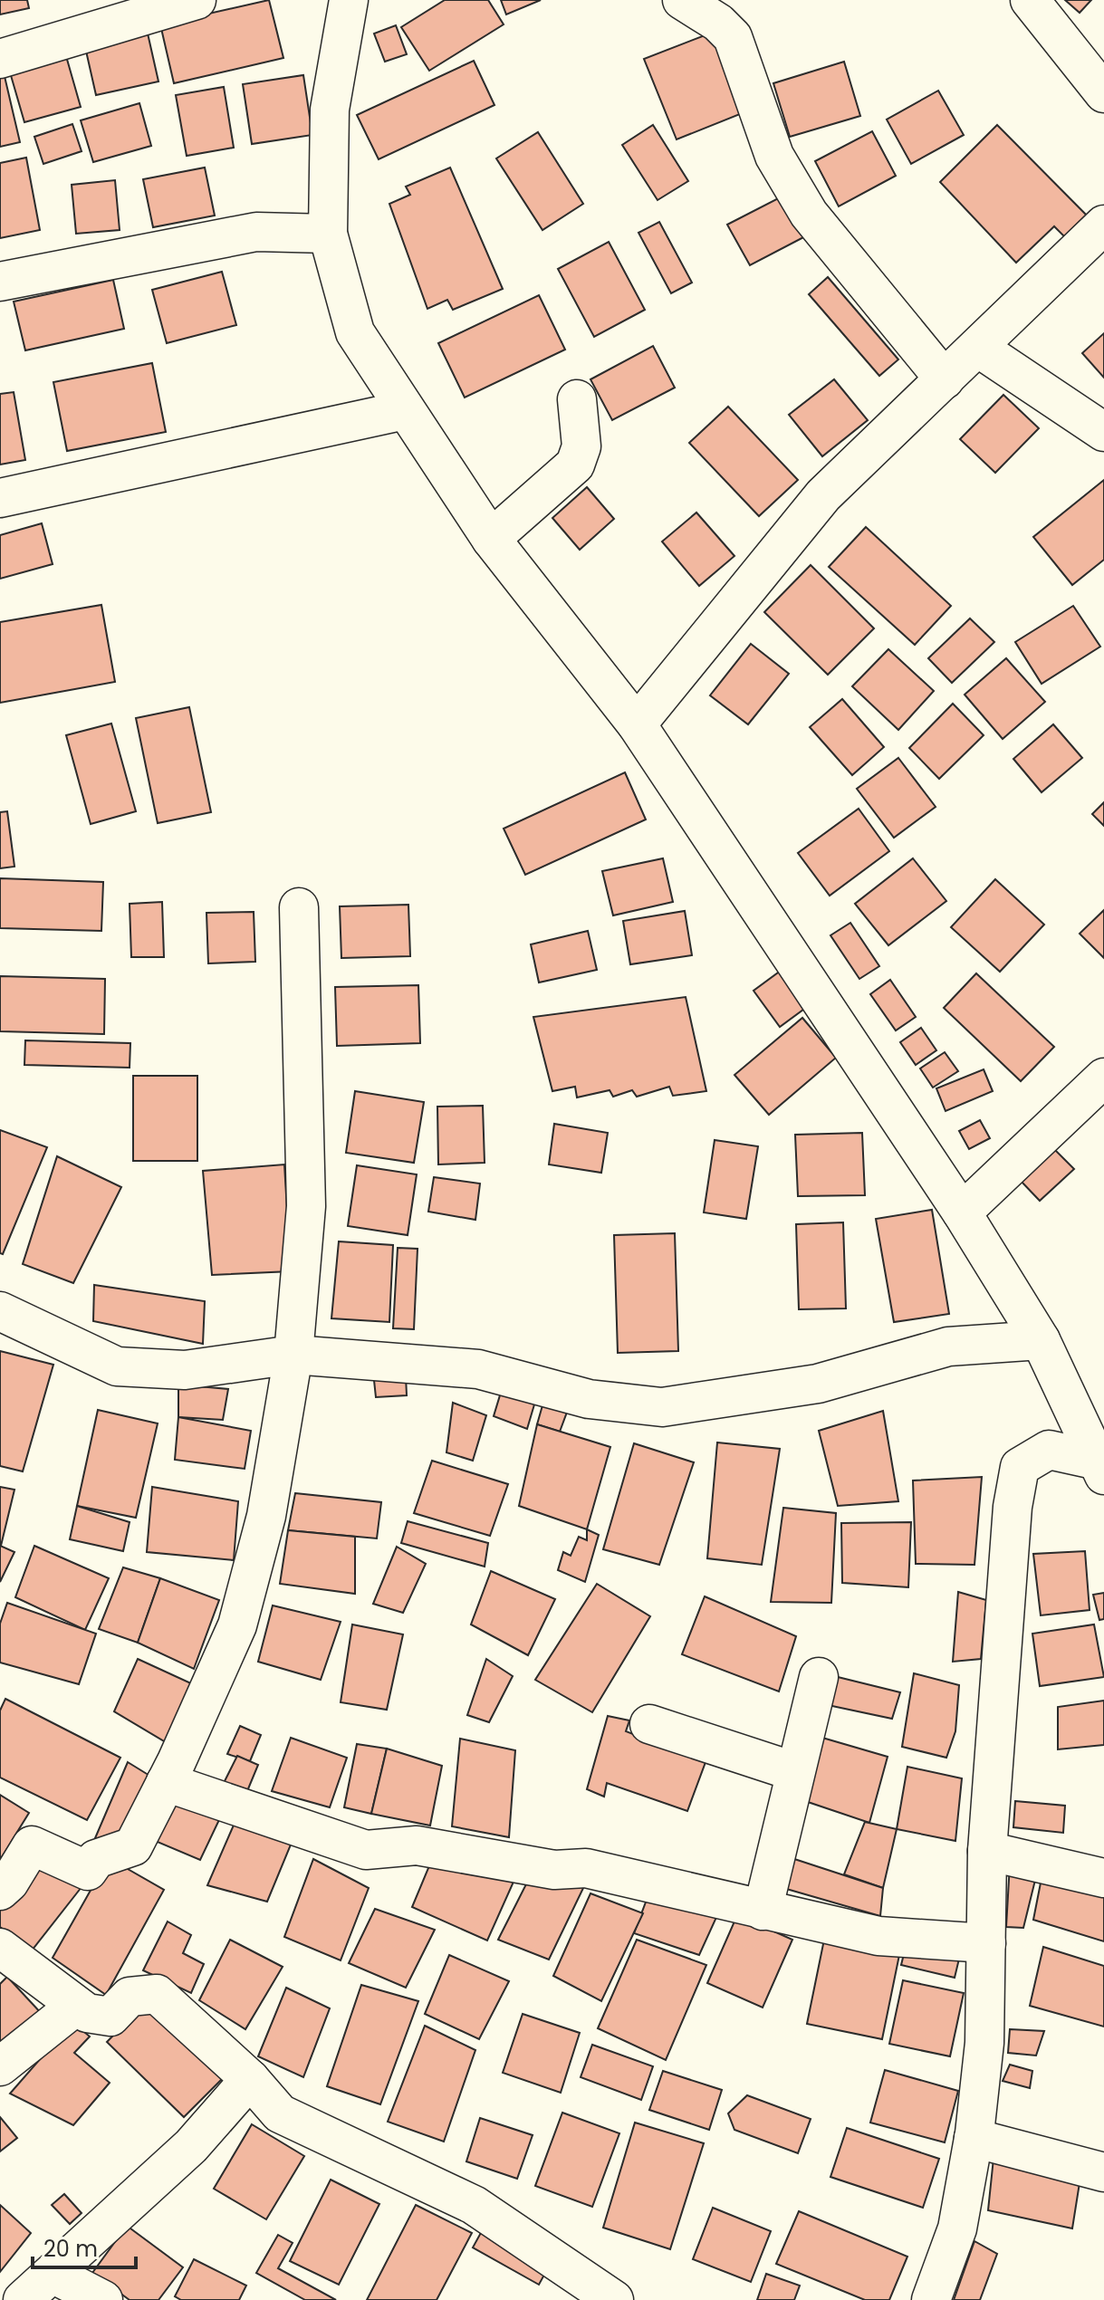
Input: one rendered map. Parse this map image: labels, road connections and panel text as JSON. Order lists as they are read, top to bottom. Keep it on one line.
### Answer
{"scale_bar":"20 m"}
